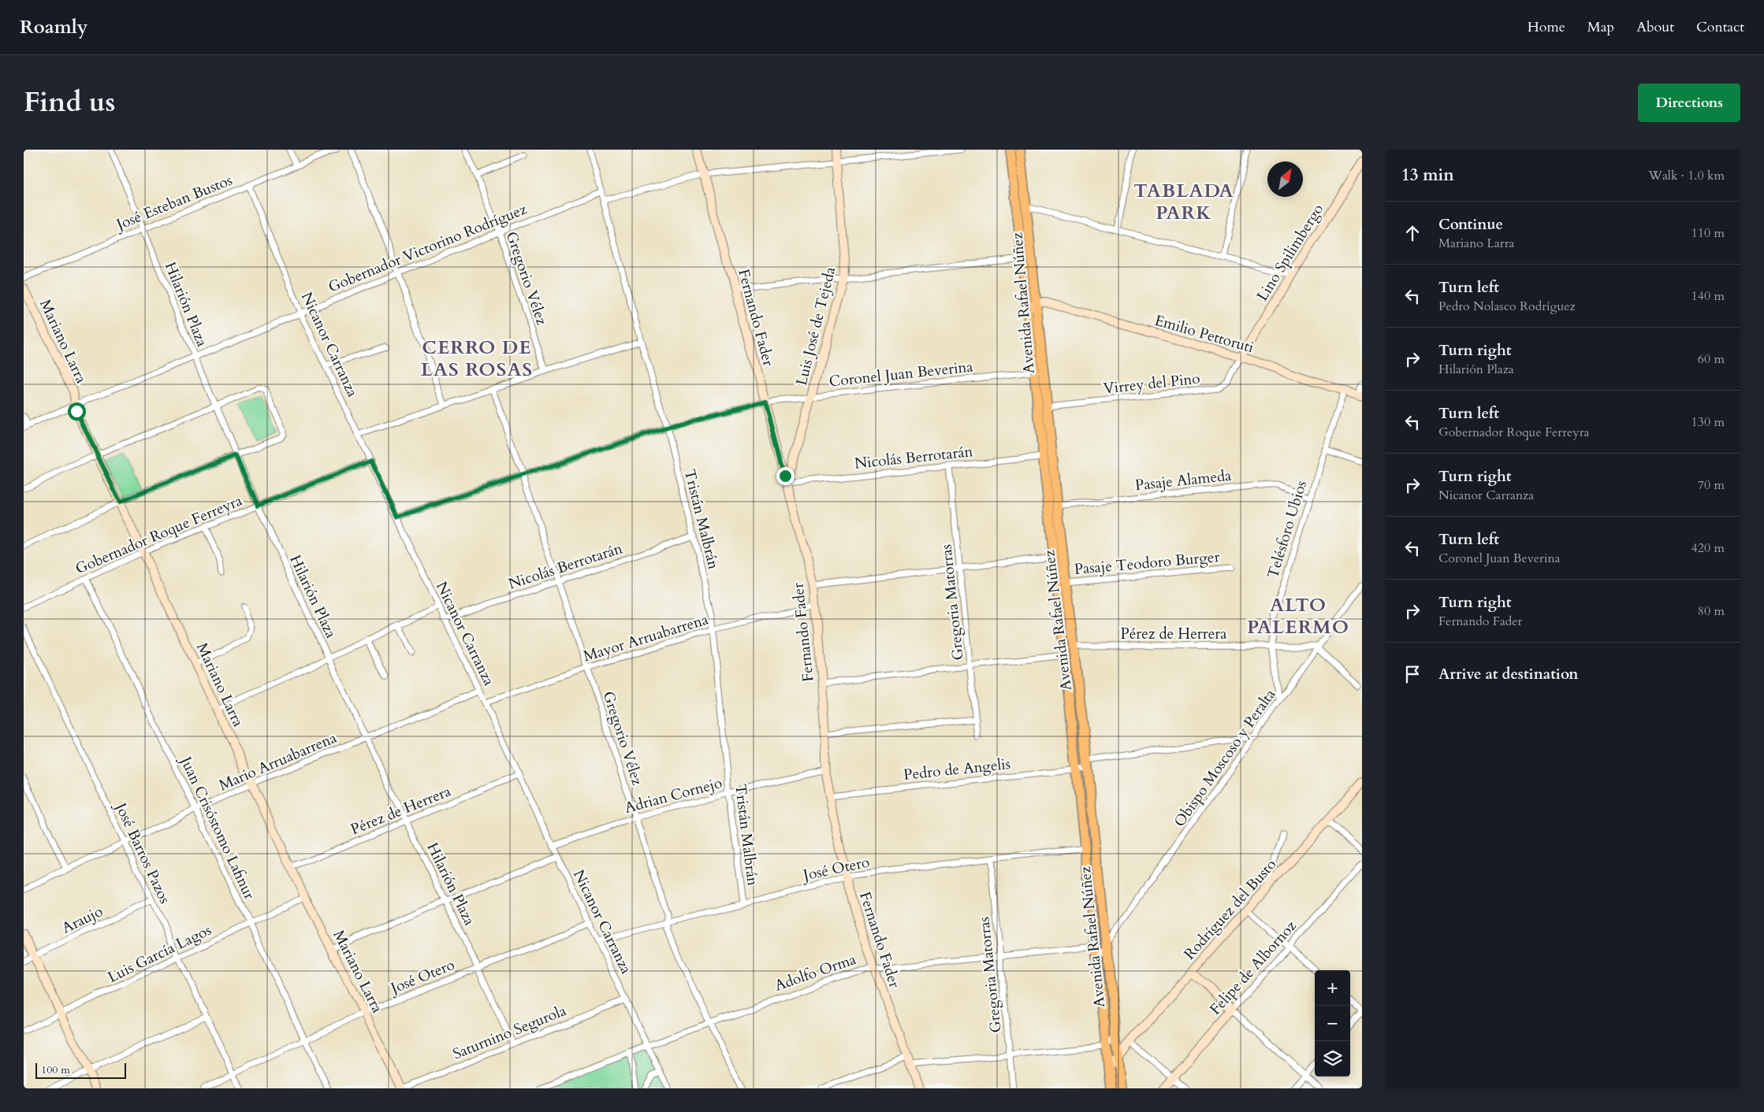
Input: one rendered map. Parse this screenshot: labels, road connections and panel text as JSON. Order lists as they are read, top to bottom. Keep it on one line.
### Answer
{"streets":{"main road":["Lino Spilimbergo","Avenida Rafael Núñez","Fernando Fader","Luis José de Tejeda","Emilio Pettoruti","Mariano Larra","Rodríguez del Busto","Felipe de Albornoz"],"street":["José Esteban Bustos","Gobernador Victorino Rodríguez","Gregorio Vélez","Hilarión Plaza","Nicanor Carranza","Coronel Juan Beverina","Virrey del Pino","Nicolás Berrotarán","Pasaje Alameda","Tristán Malbrán","Telésforo Ubios","Gobernador Roque Ferreyra","Pasaje Teodoro Burger","Gregoria Matorras","Pérez de Herrera","Mayor Arruabarrena","Obispo Moscoso y Peralta","Mario Arruabarrena","Pedro de Angelis","Adrian Cornejo","Juan Crisóstomo Lafinur","José Barros Pazos","José Otero","Araujo","Luis García Lagos","Adolfo Orma","Saturnino Segurola"]},"crossings":[["José Esteban Bustos","Hilarión Plaza"],["José Esteban Bustos","Nicanor Carranza"],["Gobernador Victorino Rodríguez","Gregorio Vélez"],["Gobernador Victorino Rodríguez","Hilarión Plaza"],["Gobernador Victorino Rodríguez","Mariano Larra"],["Gobernador Victorino Rodríguez","Nicanor Carranza"],["Gobernador Victorino Rodríguez","Tristán Malbrán"],["Lino Spilimbergo","Emilio Pettoruti"],["Lino Spilimbergo","Virrey del Pino"],["Gregorio Vélez","Coronel Juan Beverina"],["Gregorio Vélez","Nicolás Berrotarán"],["Gregorio Vélez","Mayor Arruabarrena"],["Gregorio Vélez","Adrian Cornejo"],["Gregorio Vélez","José Otero"],["Gregorio Vélez","Adolfo Orma"],["Avenida Rafael Núñez","Emilio Pettoruti"],["Avenida Rafael Núñez","Coronel Juan Beverina"],["Avenida Rafael Núñez","Virrey del Pino"],["Avenida Rafael Núñez","Nicolás Berrotarán"],["Avenida Rafael Núñez","Pasaje Alameda"],["Avenida Rafael Núñez","Pasaje Teodoro Burger"],["Avenida Rafael Núñez","Pérez de Herrera"],["Avenida Rafael Núñez","Obispo Moscoso y Peralta"],["Avenida Rafael Núñez","Pedro de Angelis"],["Avenida Rafael Núñez","José Otero"],["Avenida Rafael Núñez","Rodríguez del Busto"],["Avenida Rafael Núñez","Adolfo Orma"],["Hilarión Plaza","Gobernador Roque Ferreyra"],["Hilarión Plaza","Pérez de Herrera"],["Hilarión Plaza","Mario Arruabarrena"],["Hilarión Plaza","José Otero"],["Hilarión Plaza","Saturnino Segurola"],["Fernando Fader","Luis José de Tejeda"],["Fernando Fader","Coronel Juan Beverina"],["Fernando Fader","Nicolás Berrotarán"],["Fernando Fader","Mayor Arruabarrena"],["Fernando Fader","Pedro de Angelis"],["Fernando Fader","Adrian Cornejo"],["Fernando Fader","José Otero"],["Fernando Fader","Adolfo Orma"],["Luis José de Tejeda","Coronel Juan Beverina"],["Luis José de Tejeda","Nicolás Berrotarán"],["Emilio Pettoruti","Virrey del Pino"],["Emilio Pettoruti","Telésforo Ubios"],["Mariano Larra","Gobernador Roque Ferreyra"],["Mariano Larra","Pérez de Herrera"],["Mariano Larra","Mario Arruabarrena"],["Mariano Larra","José Otero"],["Mariano Larra","Luis García Lagos"],["Mariano Larra","Saturnino Segurola"],["Nicanor Carranza","Coronel Juan Beverina"],["Nicanor Carranza","Nicolás Berrotarán"],["Nicanor Carranza","Gobernador Roque Ferreyra"],["Nicanor Carranza","Pérez de Herrera"],["Nicanor Carranza","Mayor Arruabarrena"],["Nicanor Carranza","Mario Arruabarrena"],["Nicanor Carranza","Adrian Cornejo"],["Nicanor Carranza","José Otero"],["Nicanor Carranza","Adolfo Orma"],["Nicanor Carranza","Saturnino Segurola"],["Coronel Juan Beverina","Tristán Malbrán"],["Nicolás Berrotarán","Tristán Malbrán"],["Nicolás Berrotarán","Gregoria Matorras"],["Pasaje Alameda","Telésforo Ubios"],["Tristán Malbrán","Mayor Arruabarrena"],["Tristán Malbrán","Adrian Cornejo"],["Tristán Malbrán","José Otero"],["Telésforo Ubios","Pérez de Herrera"],["Telésforo Ubios","Obispo Moscoso y Peralta"],["Gobernador Roque Ferreyra","Juan Crisóstomo Lafinur"],["Gregoria Matorras","José Otero"],["Gregoria Matorras","Adolfo Orma"],["Pérez de Herrera","Obispo Moscoso y Peralta"],["Obispo Moscoso y Peralta","Pedro de Angelis"],["Mario Arruabarrena","Juan Crisóstomo Lafinur"],["Mario Arruabarrena","José Barros Pazos"],["Juan Crisóstomo Lafinur","José Otero"],["Juan Crisóstomo Lafinur","Luis García Lagos"],["José Barros Pazos","José Otero"],["José Barros Pazos","Araujo"],["José Barros Pazos","Luis García Lagos"]],"districts":["TABLADA PARK","CERRO DE LAS ROSAS","ALTO PALERMO"],"scale_bar":"100 m","north":"top right","page":{"header":"Roamly","nav":["Home","Map","About","Contact"],"title":"Find us","buttons":"Directions","heading":["13 min","Walk · 1.0 km"],"list":[["Continue","Mariano Larra","110 m"],["Turn left","Pedro Nolasco Rodríguez","140 m"],["Turn right","Hilarión Plaza","60 m"],["Turn left","Gobernador Roque Ferreyra","130 m"],["Turn right","Nicanor Carranza","70 m"],["Turn left","Coronel Juan Beverina","420 m"],["Turn right","Fernando Fader","80 m"],"Arrive at destination"],"map_buttons":["+","−"],"scale":"100 m"}}
